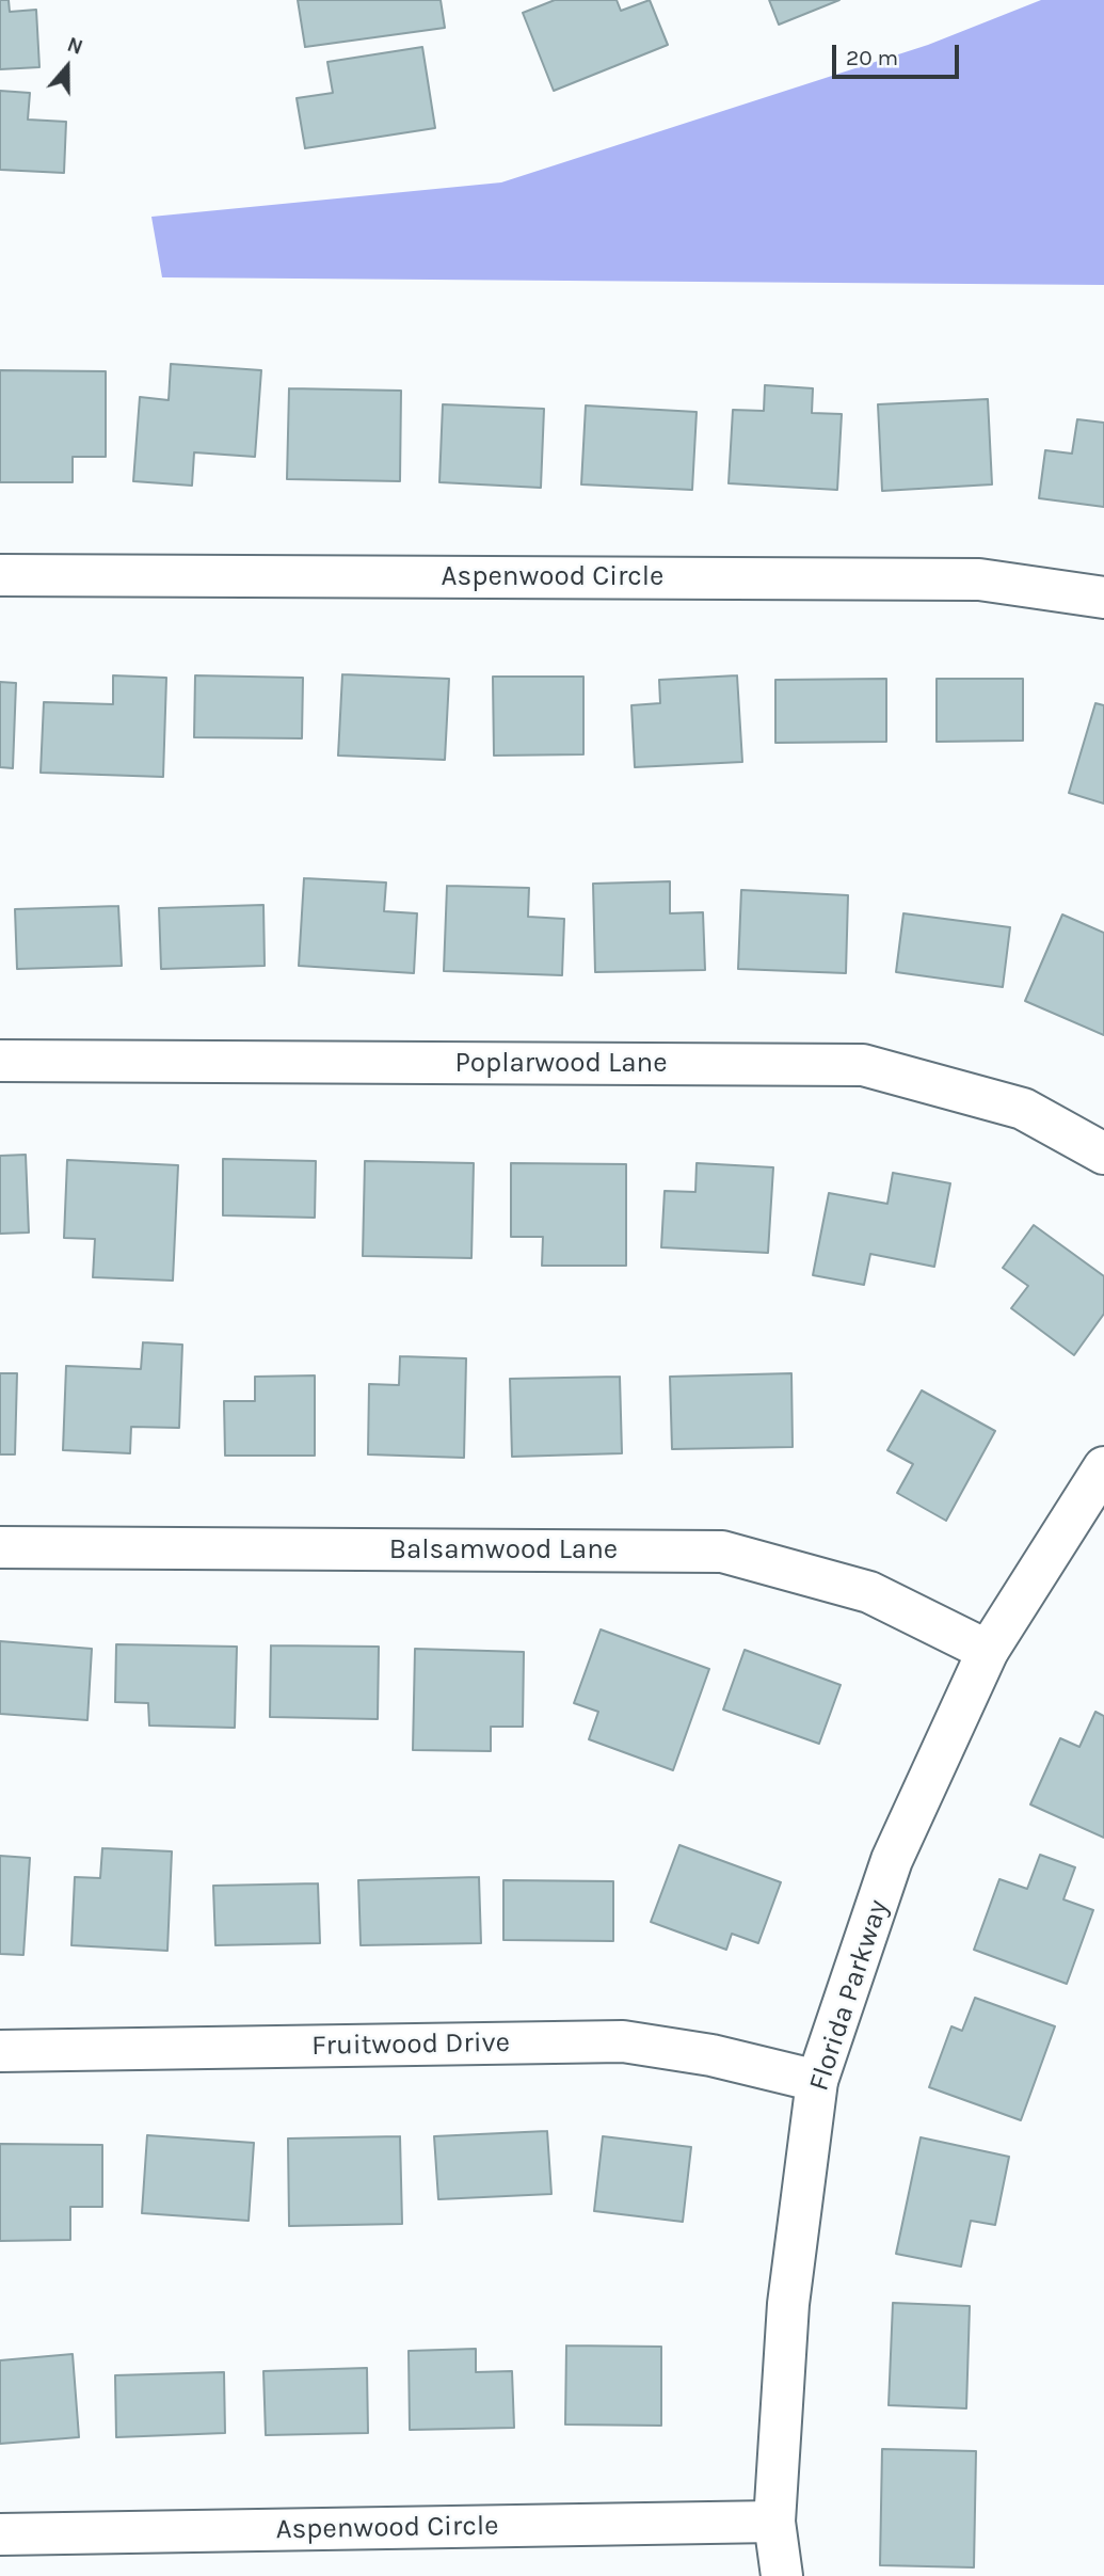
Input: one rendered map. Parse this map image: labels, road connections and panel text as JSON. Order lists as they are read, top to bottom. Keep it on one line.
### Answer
{"streets":{"street":["Aspenwood Circle","Poplarwood Lane","Balsamwood Lane","Florida Parkway","Fruitwood Drive"]},"crossings":[["Aspenwood Circle","Florida Parkway"],["Balsamwood Lane","Florida Parkway"],["Florida Parkway","Fruitwood Drive"]],"scale_bar":"20 m","north":"top"}
